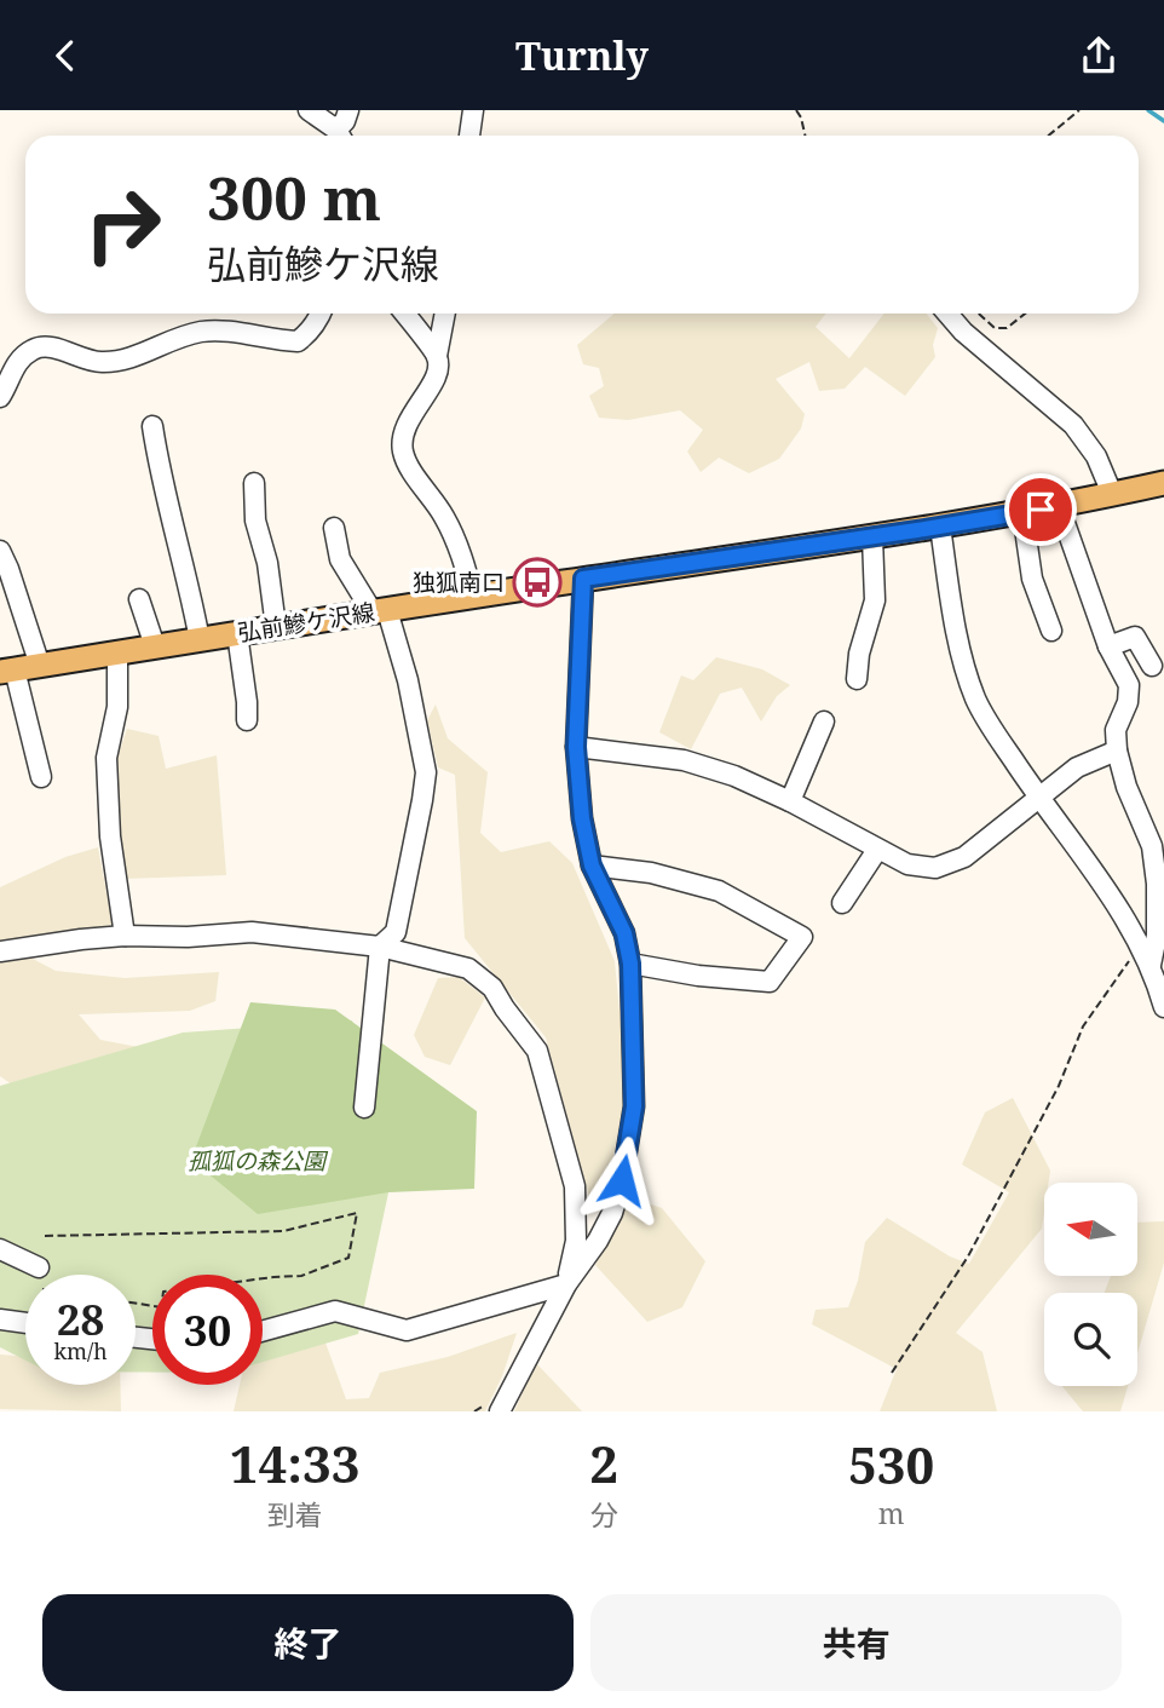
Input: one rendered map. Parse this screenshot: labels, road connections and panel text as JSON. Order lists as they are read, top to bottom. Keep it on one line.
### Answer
{"streets":{"main road":["弘前鰺ケ沢線"]},"parks":["孤狐の森公園"],"places":{"bus stop":["独狐南口"]},"north":"left","page":{"header":"Turnly","turn":["300 m","弘前鰺ケ沢線"],"speed":"28 km/h","limit":"30","eta":["14:33","到着","2","分","530","m"],"buttons":["終了","共有"]}}
